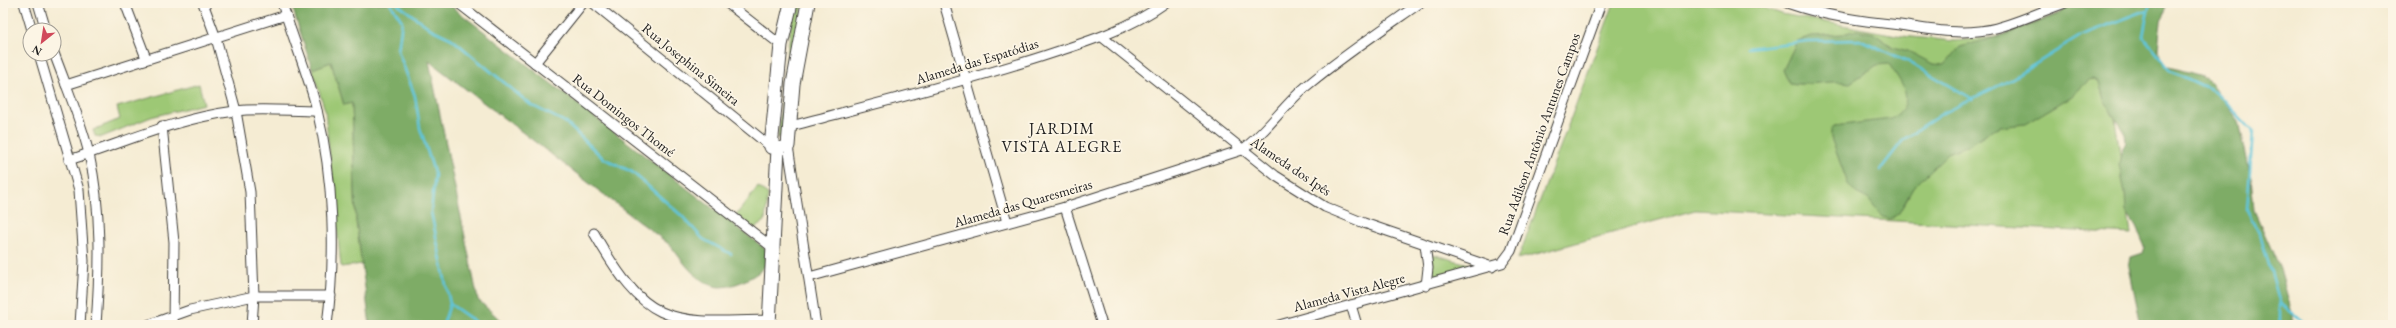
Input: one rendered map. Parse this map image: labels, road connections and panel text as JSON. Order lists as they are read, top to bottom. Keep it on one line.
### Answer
{"streets":{"street":["Alameda das Espatódias","Rua Josephina Simeira","Rua Domingos Thomé","Rua Adilson Antônio Antunes Campos","Alameda dos Ipês","Alameda das Quaresmeiras","Alameda Vista Alegre"]},"crossings":[["Alameda das Espatódias","Alameda dos Ipês"],["Rua Adilson Antônio Antunes Campos","Alameda dos Ipês"],["Rua Adilson Antônio Antunes Campos","Alameda Vista Alegre"],["Alameda dos Ipês","Alameda das Quaresmeiras"],["Alameda dos Ipês","Alameda Vista Alegre"]],"districts":["JARDIM VISTA ALEGRE"],"north":"bottom left"}
